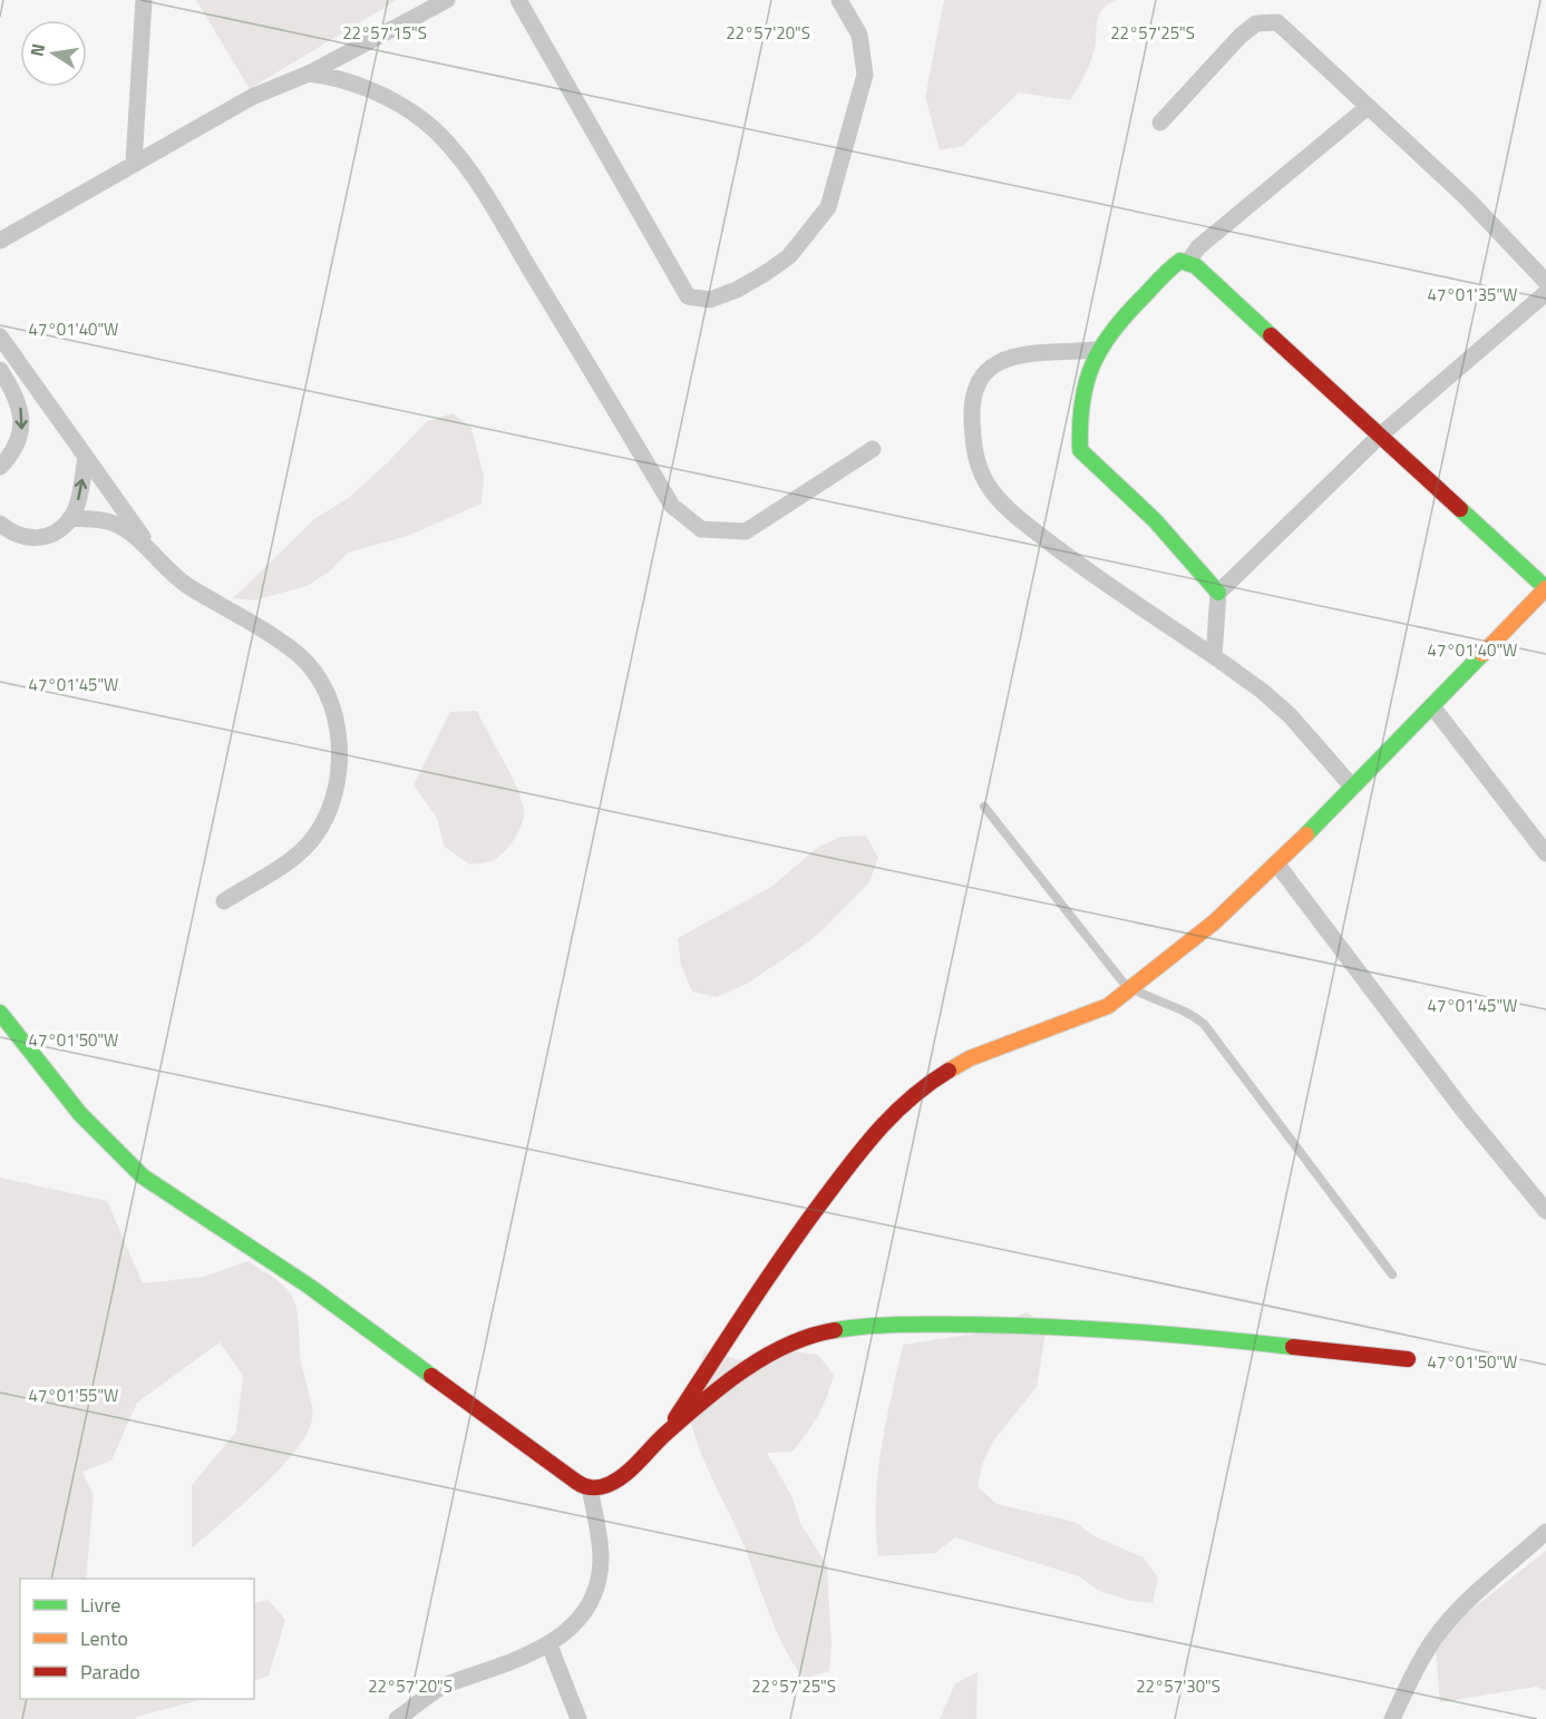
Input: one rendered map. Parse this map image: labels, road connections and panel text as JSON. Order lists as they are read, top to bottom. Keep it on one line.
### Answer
{"legend":["Livre","Lento","Parado"],"north":"left","coordinates":["22°57'15\"S","22°57'20\"S","22°57'25\"S","47°01'35\"W","47°01'40\"W","47°01'45\"W","47°01'50\"W","47°01'55\"W","22°57'30\"S"]}
